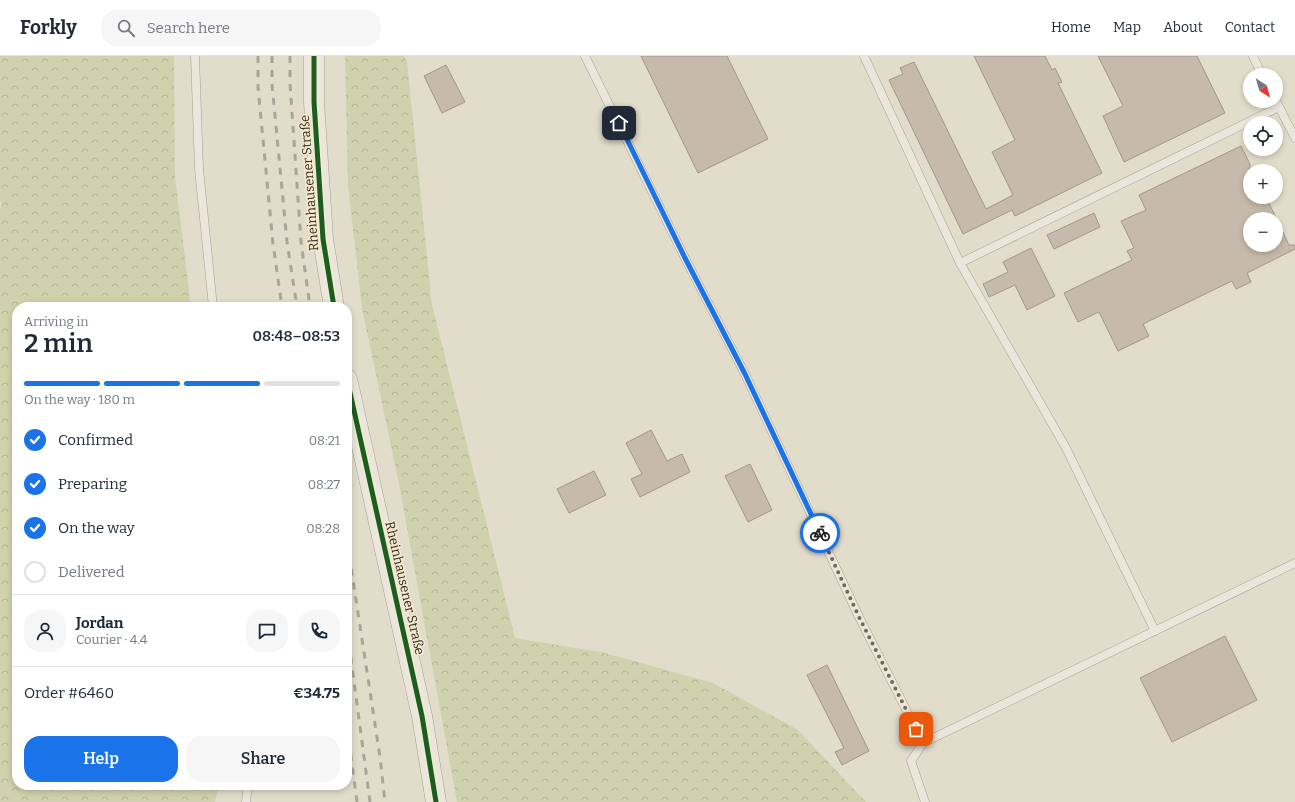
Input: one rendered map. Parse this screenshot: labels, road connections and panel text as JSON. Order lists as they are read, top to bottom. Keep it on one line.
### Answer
{"streets":{"street":["Rheinhausener Straße"]},"north":"bottom right","page":{"header":"Forkly","search":"Search here","nav":["Home","Map","About","Contact"],"map_buttons":["+","−"],"heading":["2 min","Arriving in","08:48–08:53"],"panel":["Jordan","Courier · 4.4","Order #6460","€34.75"],"bar":"On the way · 180 m","list":[["Confirmed","08:21"],["Preparing","08:27"],["On the way","08:28"],"Delivered"],"buttons":["Help","Share"]}}
